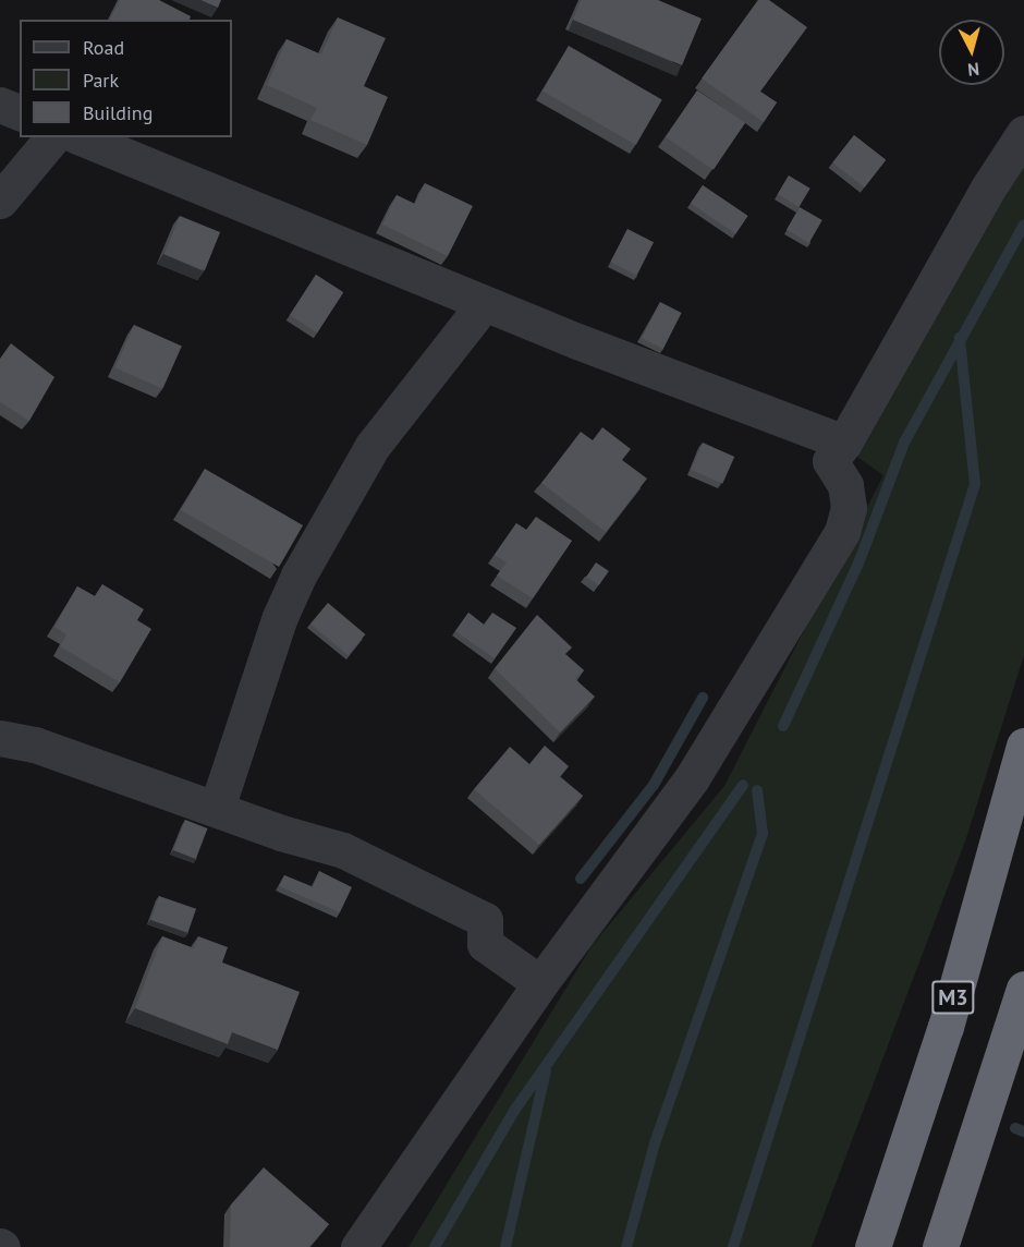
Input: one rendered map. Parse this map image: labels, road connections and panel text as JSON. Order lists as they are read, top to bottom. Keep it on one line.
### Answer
{"streets":{"highway":["M3"]},"legend":["Road","Park","Building"],"north":"bottom"}
